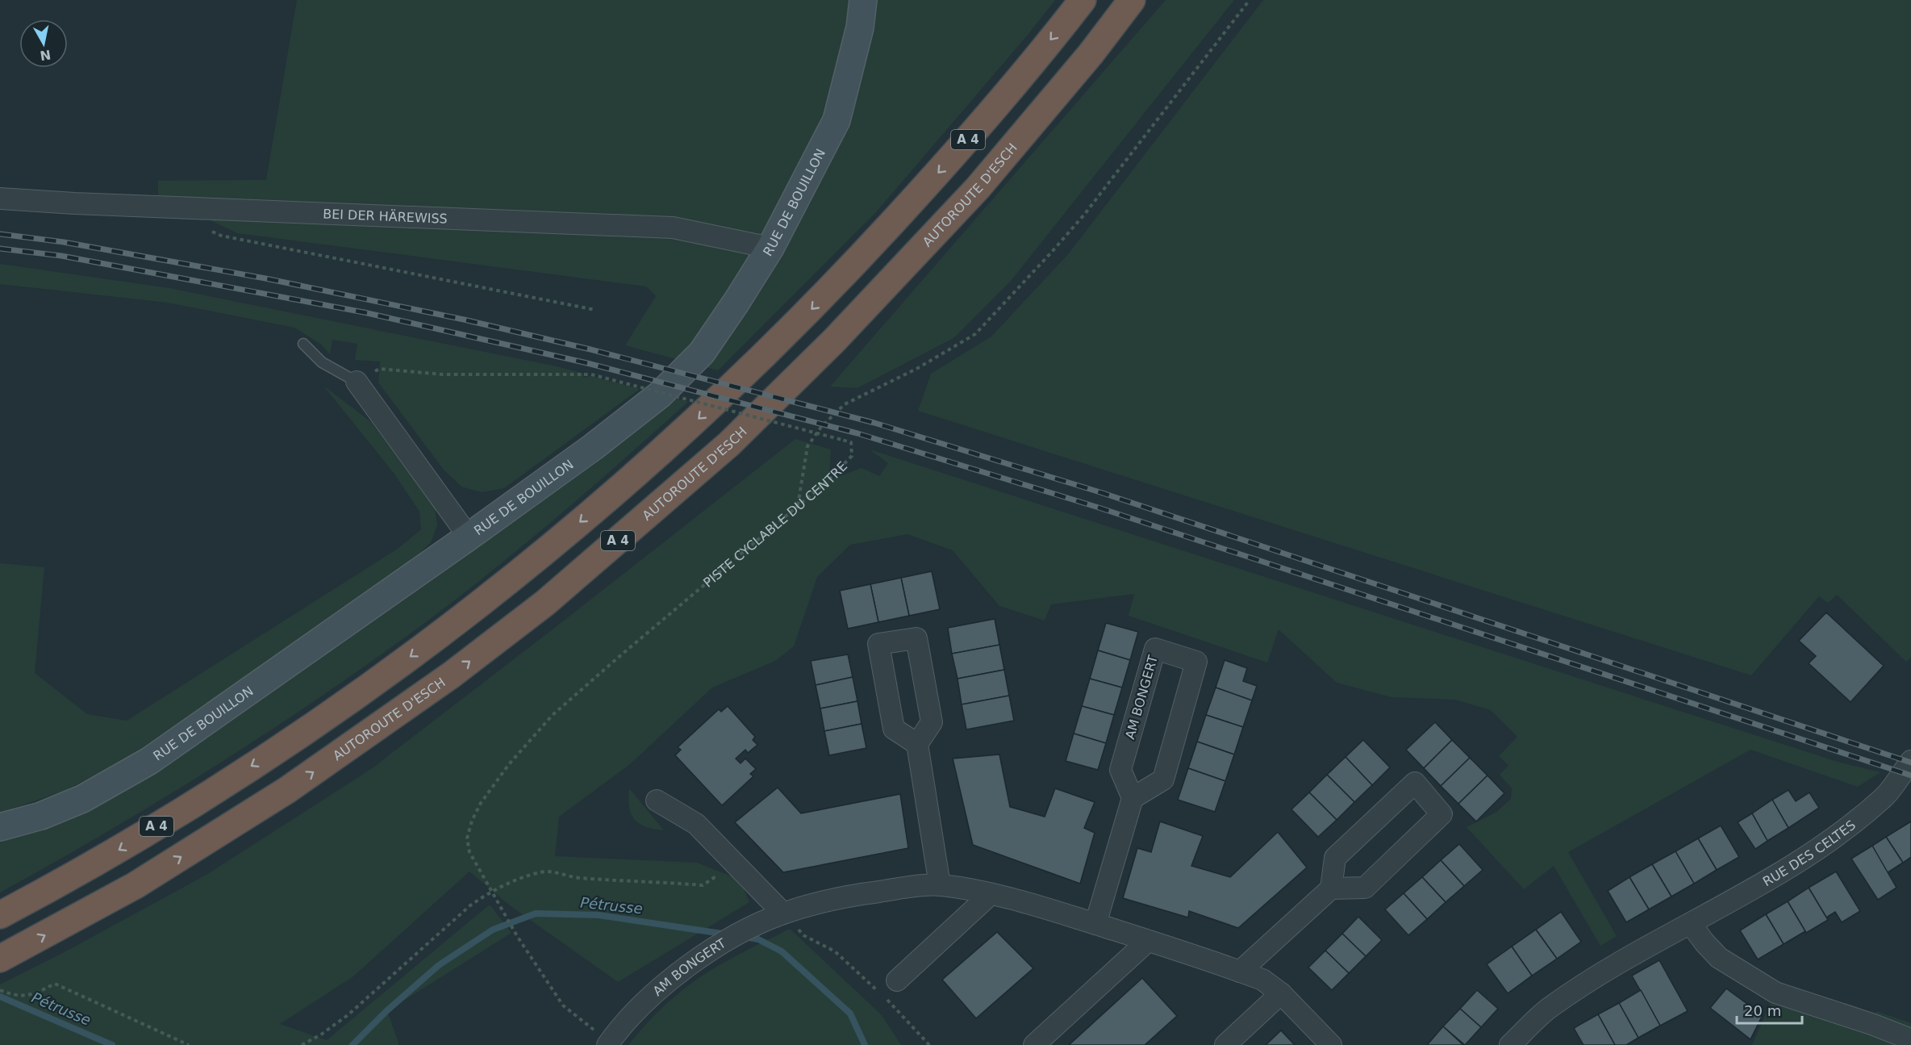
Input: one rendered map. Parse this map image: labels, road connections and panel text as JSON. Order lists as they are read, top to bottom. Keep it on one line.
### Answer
{"streets":{"highway":["A 4","AUTOROUTE D'ESCH"],"street":["RUE DE BOUILLON","BEI DER HÄREWISS","AM BONGERT","RUE DES CELTES"],"path":["PISTE CYCLABLE DU CENTRE"]},"crossings":[["RUE DE BOUILLON","BEI DER HÄREWISS"],["PISTE CYCLABLE DU CENTRE","AM BONGERT"]],"water":["Pétrusse"],"scale_bar":"20 m","north":"bottom"}
